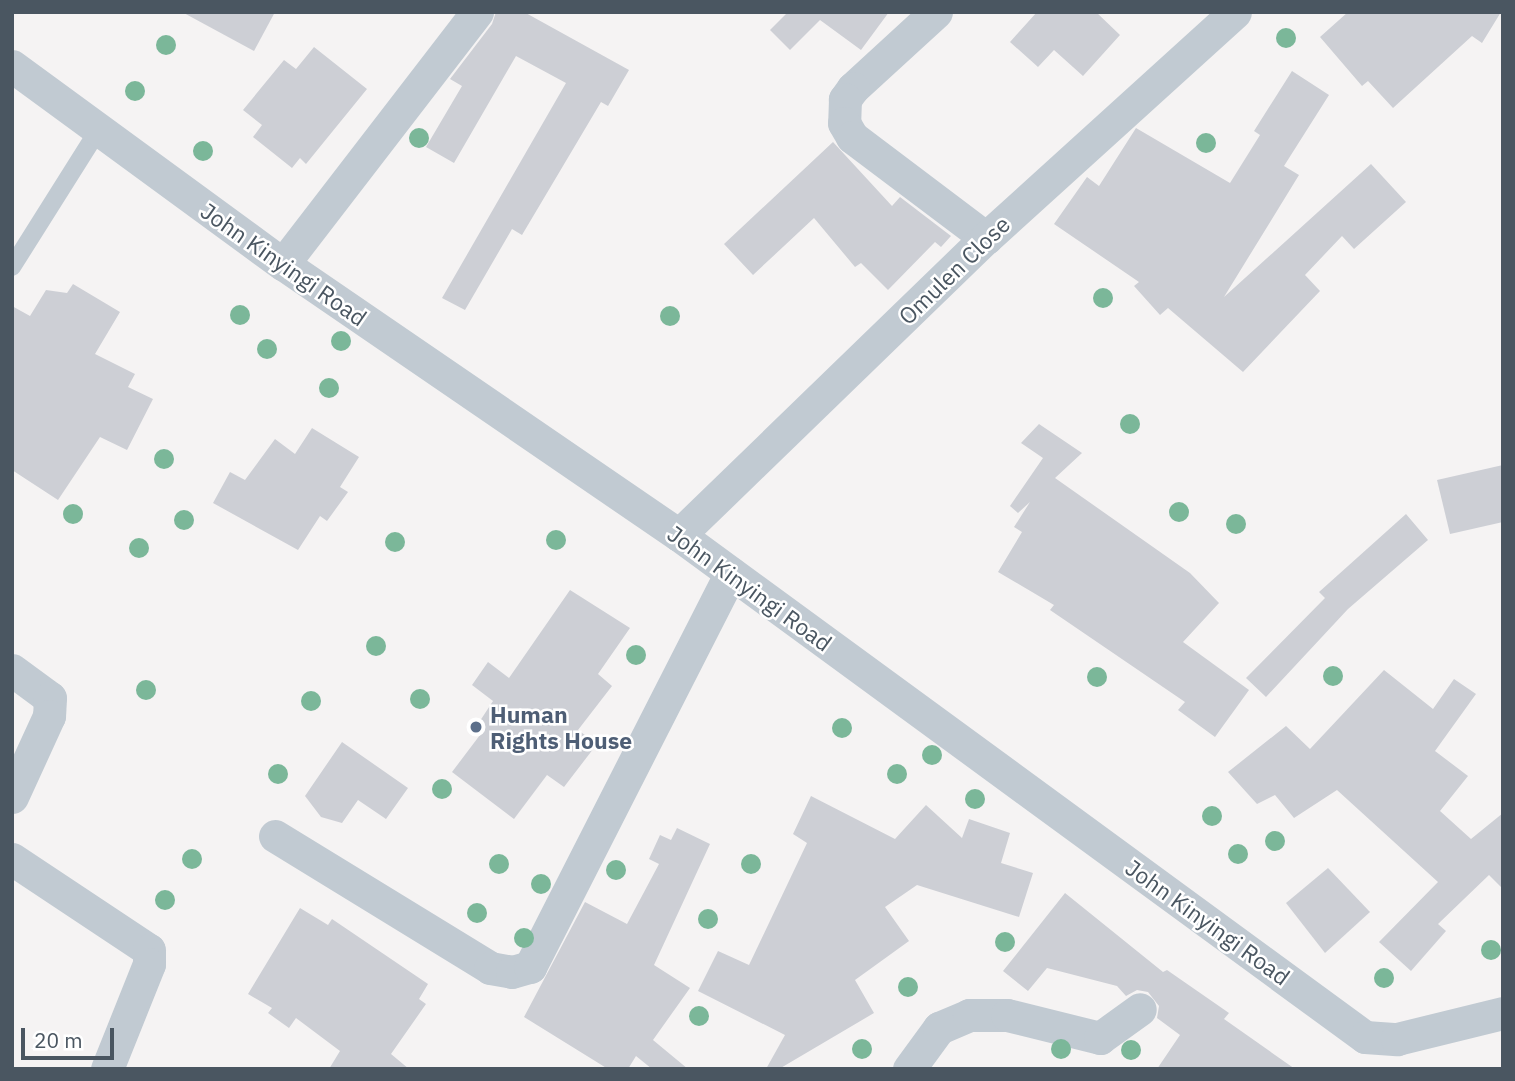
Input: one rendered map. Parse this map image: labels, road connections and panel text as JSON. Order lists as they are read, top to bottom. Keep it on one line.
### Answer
{"streets":{"street":["John Kinyingi Road","Omulen Close"]},"crossings":[["John Kinyingi Road","Omulen Close"]],"places":["Human Rights House"],"scale_bar":"20 m"}
